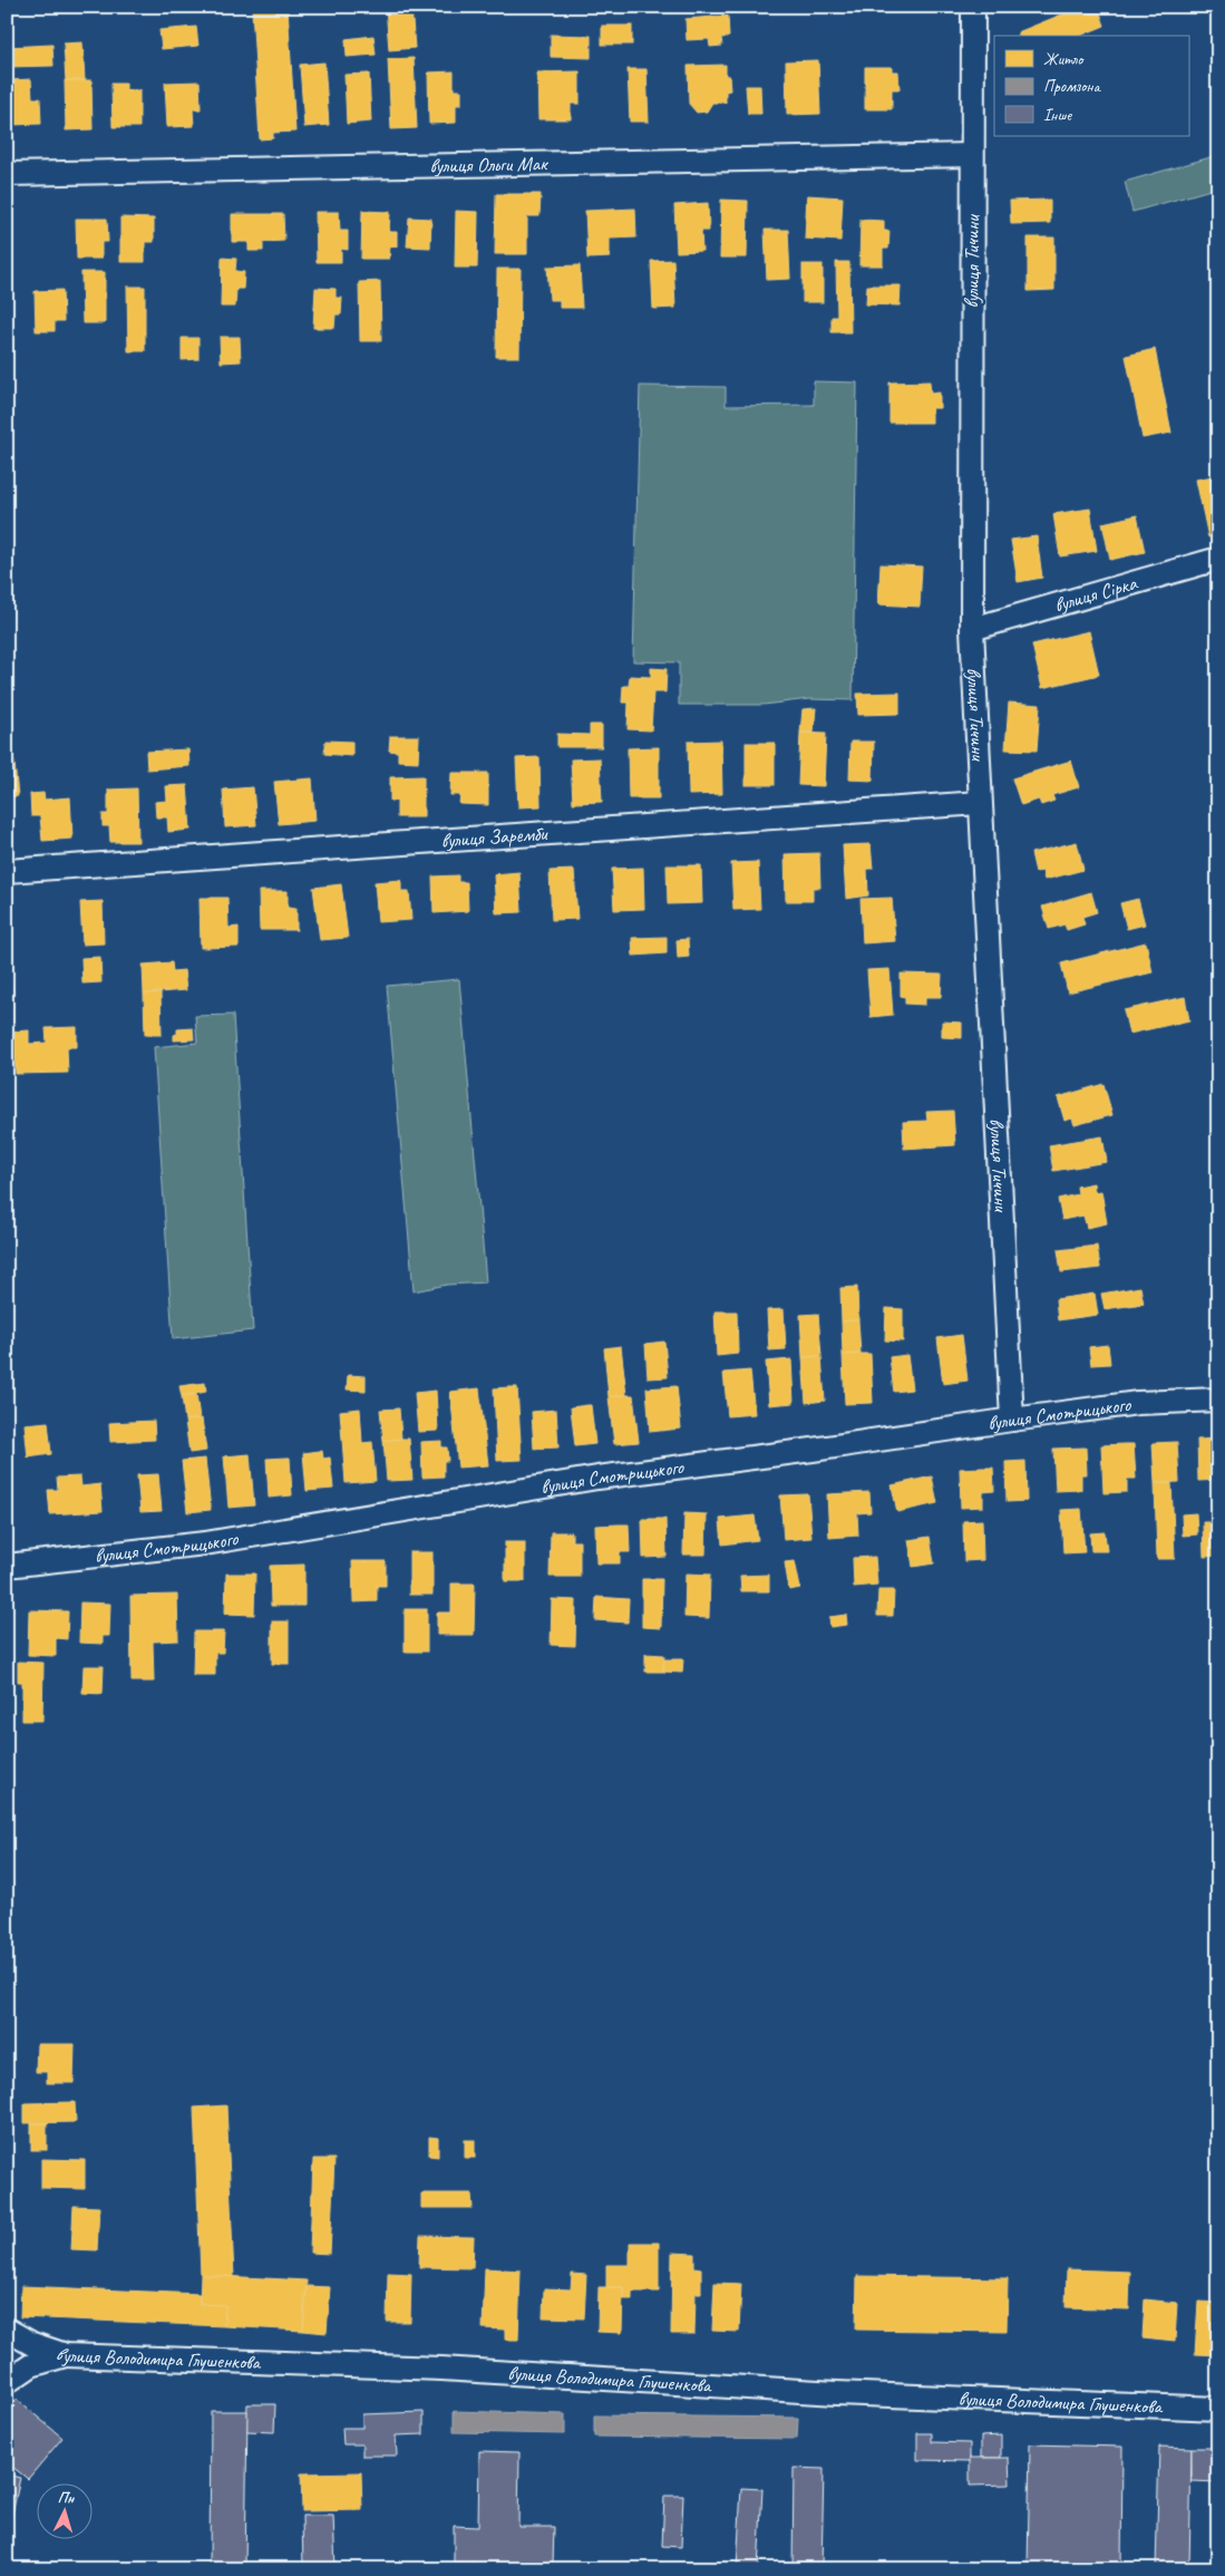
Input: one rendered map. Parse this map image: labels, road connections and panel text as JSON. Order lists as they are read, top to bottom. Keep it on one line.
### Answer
{"streets":{"street":["вулиця Ольги Мак","вулиця Тичини","вулиця Сірка","вулиця Заремби","вулиця Смотрицького","вулиця Володимира Глушенкова"]},"crossings":[["вулиця Ольги Мак","вулиця Тичини"],["вулиця Тичини","вулиця Сірка"],["вулиця Тичини","вулиця Заремби"],["вулиця Тичини","вулиця Смотрицького"]],"legend":["Житло","Промзона","Інше"],"north":"top"}
